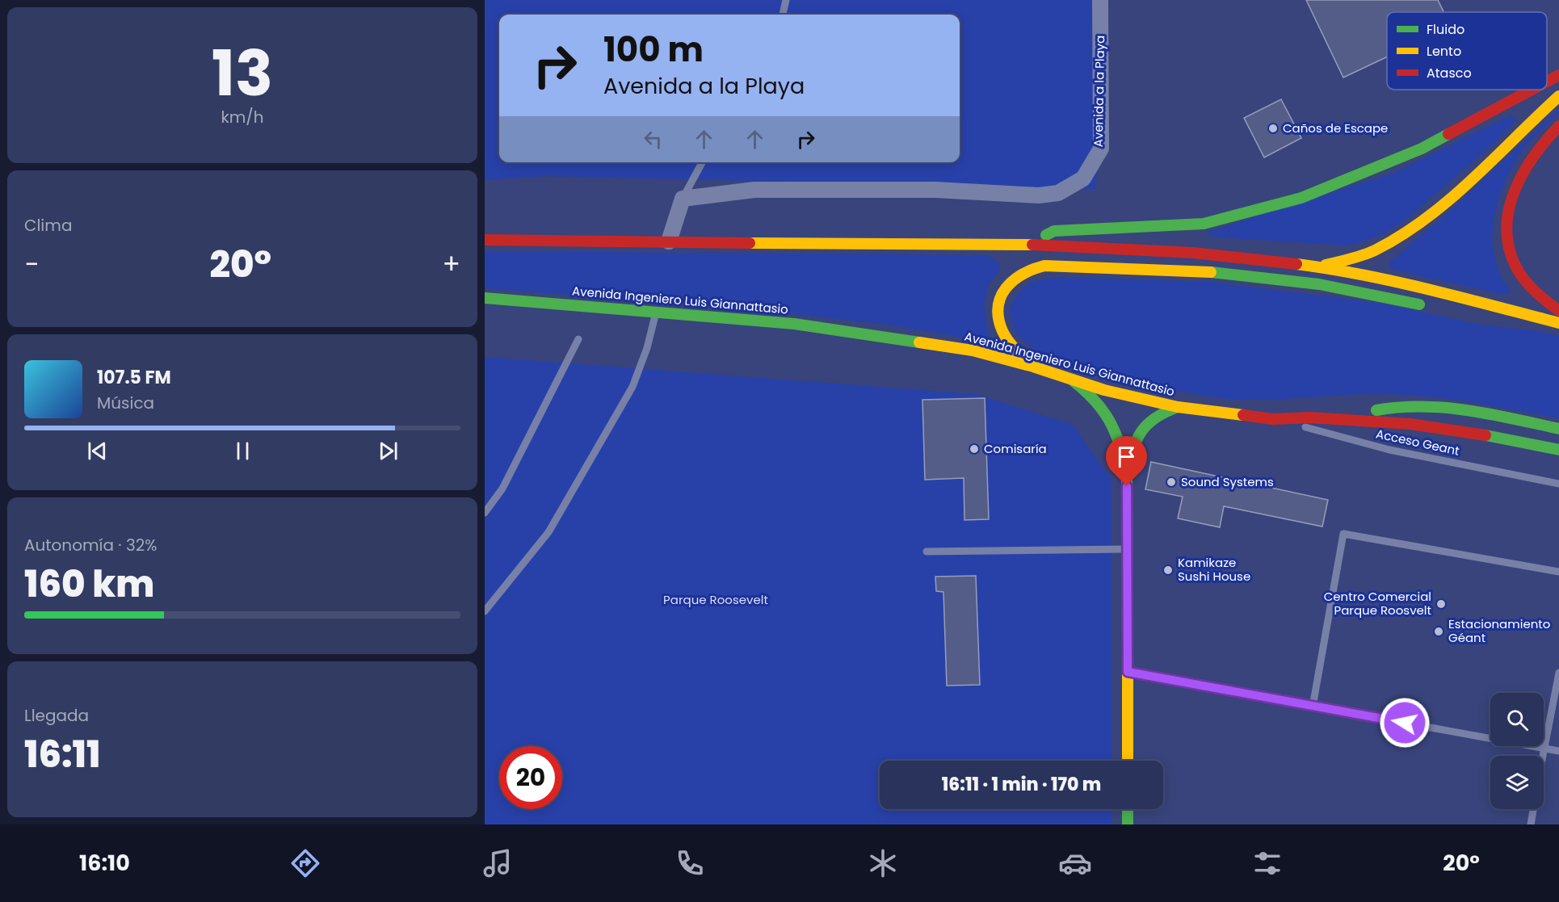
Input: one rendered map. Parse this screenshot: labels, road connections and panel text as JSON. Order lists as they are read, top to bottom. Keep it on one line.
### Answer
{"streets":{"main road":["Avenida Ingeniero Luis Giannattasio"],"street":["Avenida a la Playa"],"lane":["Acceso Geant"]},"crossings":[["Avenida Ingeniero Luis Giannattasio","Acceso Geant"]],"parks":["Parque Roosevelt"],"places":["Caños de Escape","Comisaría","Sound Systems","Kamikaze Sushi House","Centro Comercial Parque Roosvelt","Estacionamiento Géant"],"legend":["Fluido","Lento","Atasco"],"page":{"tile":[["13","km/h"],"Clima",["Autonomía · 32%","160 km"],["Llegada","16:11"]],"turn":["100 m","Avenida a la Playa"],"heat":["−","20°","+"],"song":["107.5 FM","Música"],"limit":"20","trip":"16:11 · 1 min · 170 m","tabs":["16:10","20°"]}}
